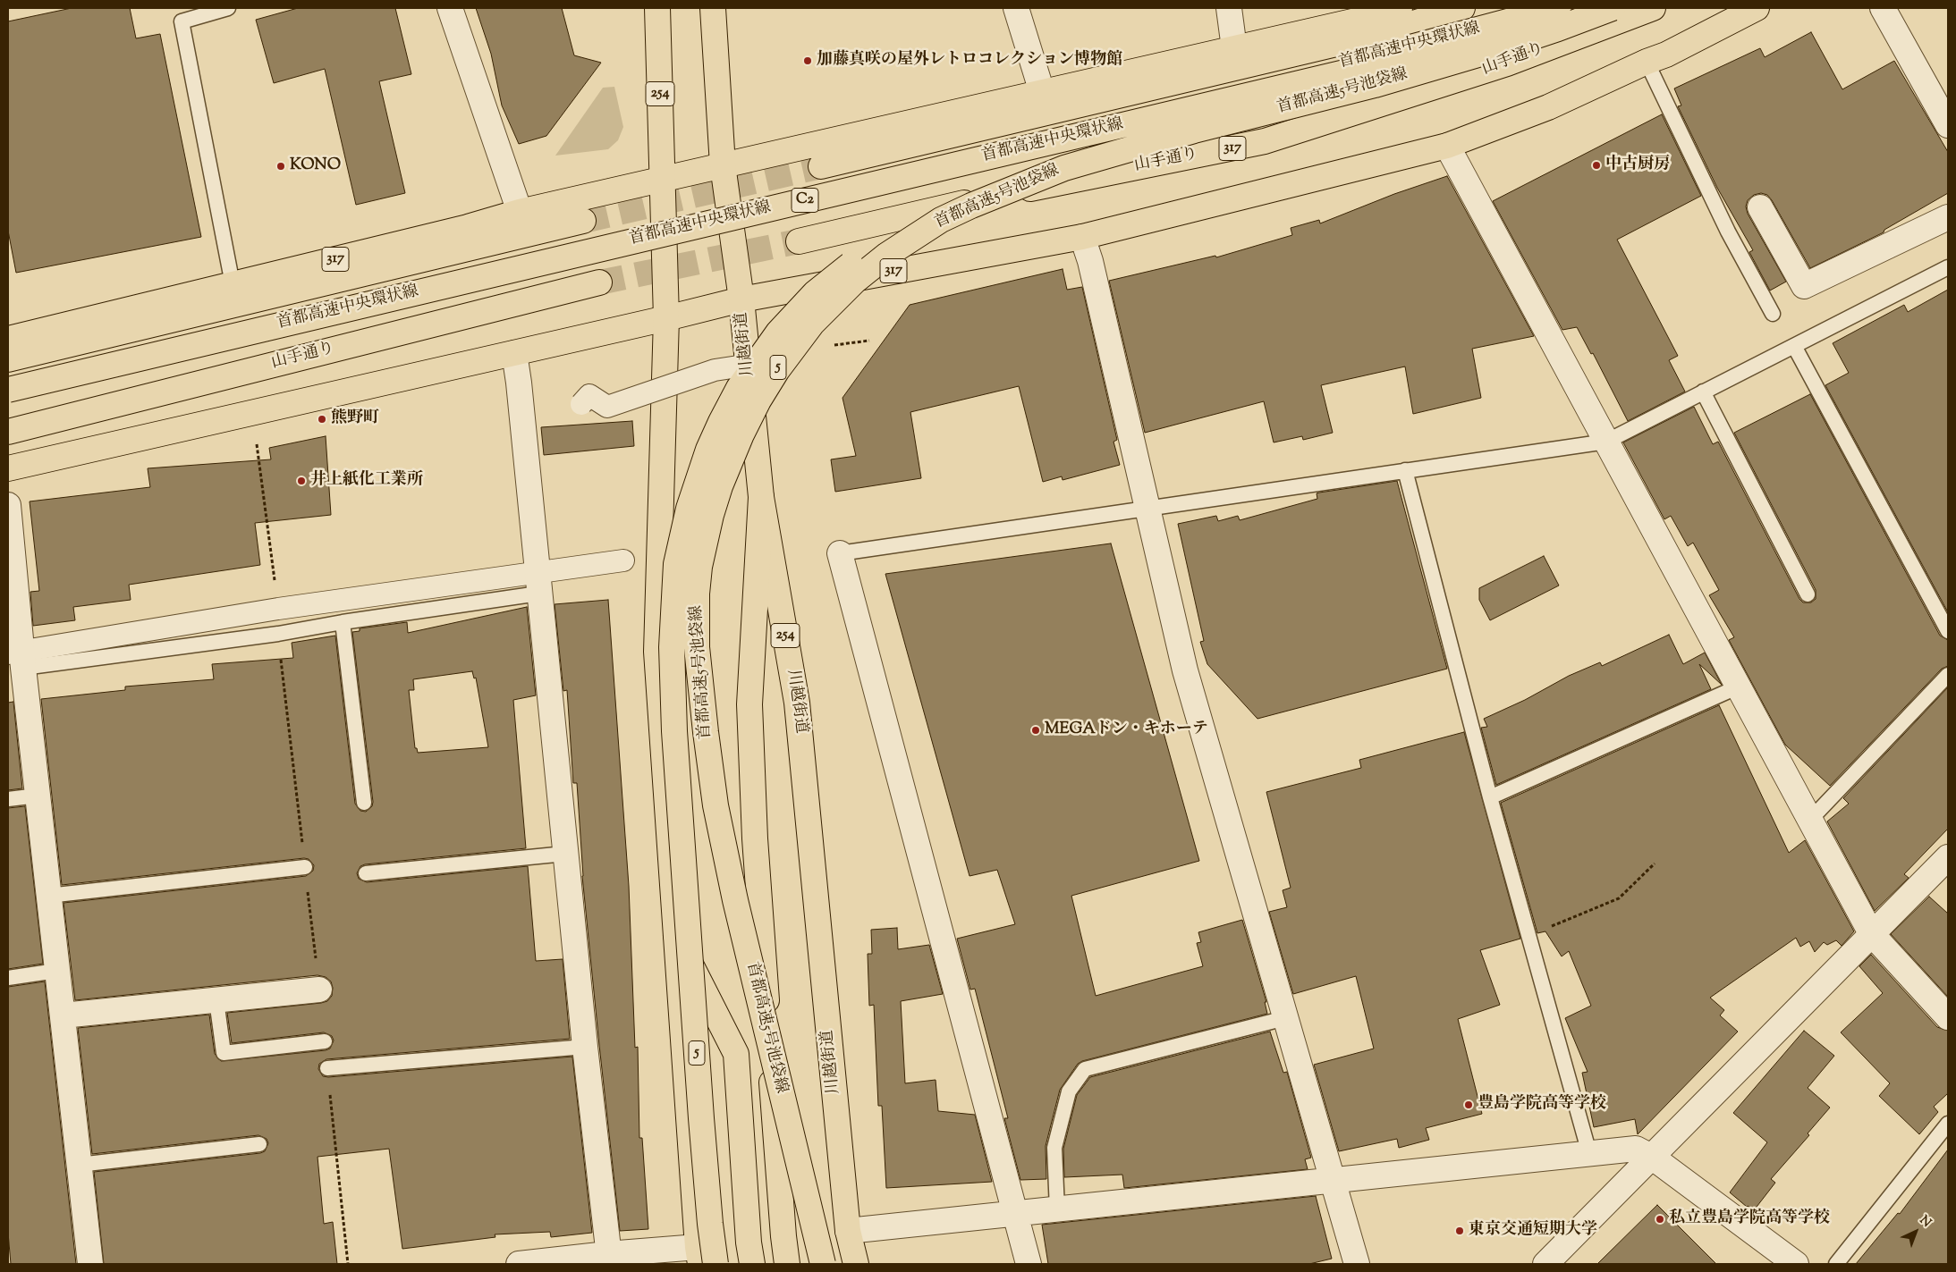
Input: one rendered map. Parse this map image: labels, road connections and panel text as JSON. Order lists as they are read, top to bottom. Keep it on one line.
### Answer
{"streets":{"main road":["首都高速中央環状線","山手通り","首都高速5号池袋線","254","317","C2","川越街道","5"]},"crossings":[["254","317"],["317","川越街道"]],"places":["加藤真咲の屋外レトロコレクション博物館","中古厨房","KONO","熊野町","井上紙化工業所","MEGAドン・キホーテ","豊島学院高等学校","私立豊島学院高等学校","東京交通短期大学"],"north":"top right"}
